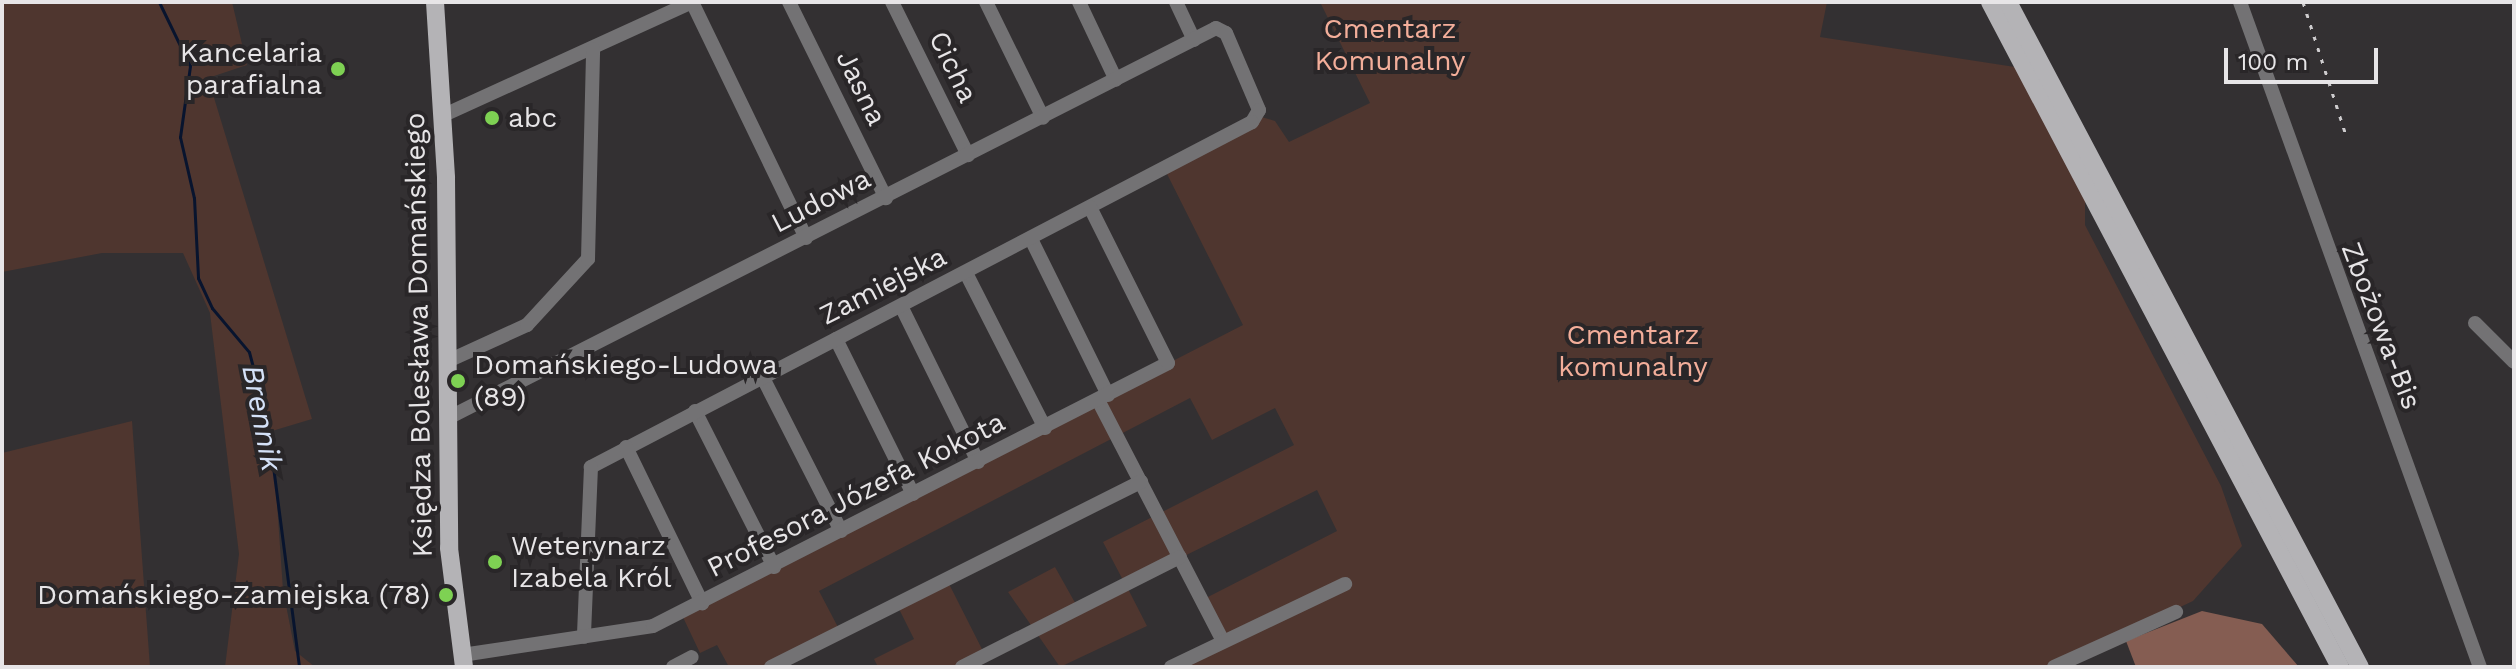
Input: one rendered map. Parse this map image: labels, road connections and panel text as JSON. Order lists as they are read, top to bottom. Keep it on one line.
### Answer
{"streets":{"main road":["Księdza Bolesława Domańskiego"],"street":["Cicha","Jasna","Ludowa","Zamiejska","Zbożowa-Bis","Profesora Józefa Kokota"]},"crossings":[["Cicha","Ludowa"],["Jasna","Ludowa"],["Ludowa","Zamiejska"],["Ludowa","Księdza Bolesława Domańskiego"],["Zamiejska","Profesora Józefa Kokota"],["Księdza Bolesława Domańskiego","Profesora Józefa Kokota"]],"water":["Brennik"],"parks":["Cmentarz Komunalny","Cmentarz komunalny"],"places":["Kancelaria parafialna","abc","Domańskiego-Ludowa (89)","Weterynarz Izabela Król","Domańskiego-Zamiejska (78)"],"scale_bar":"100 m"}
